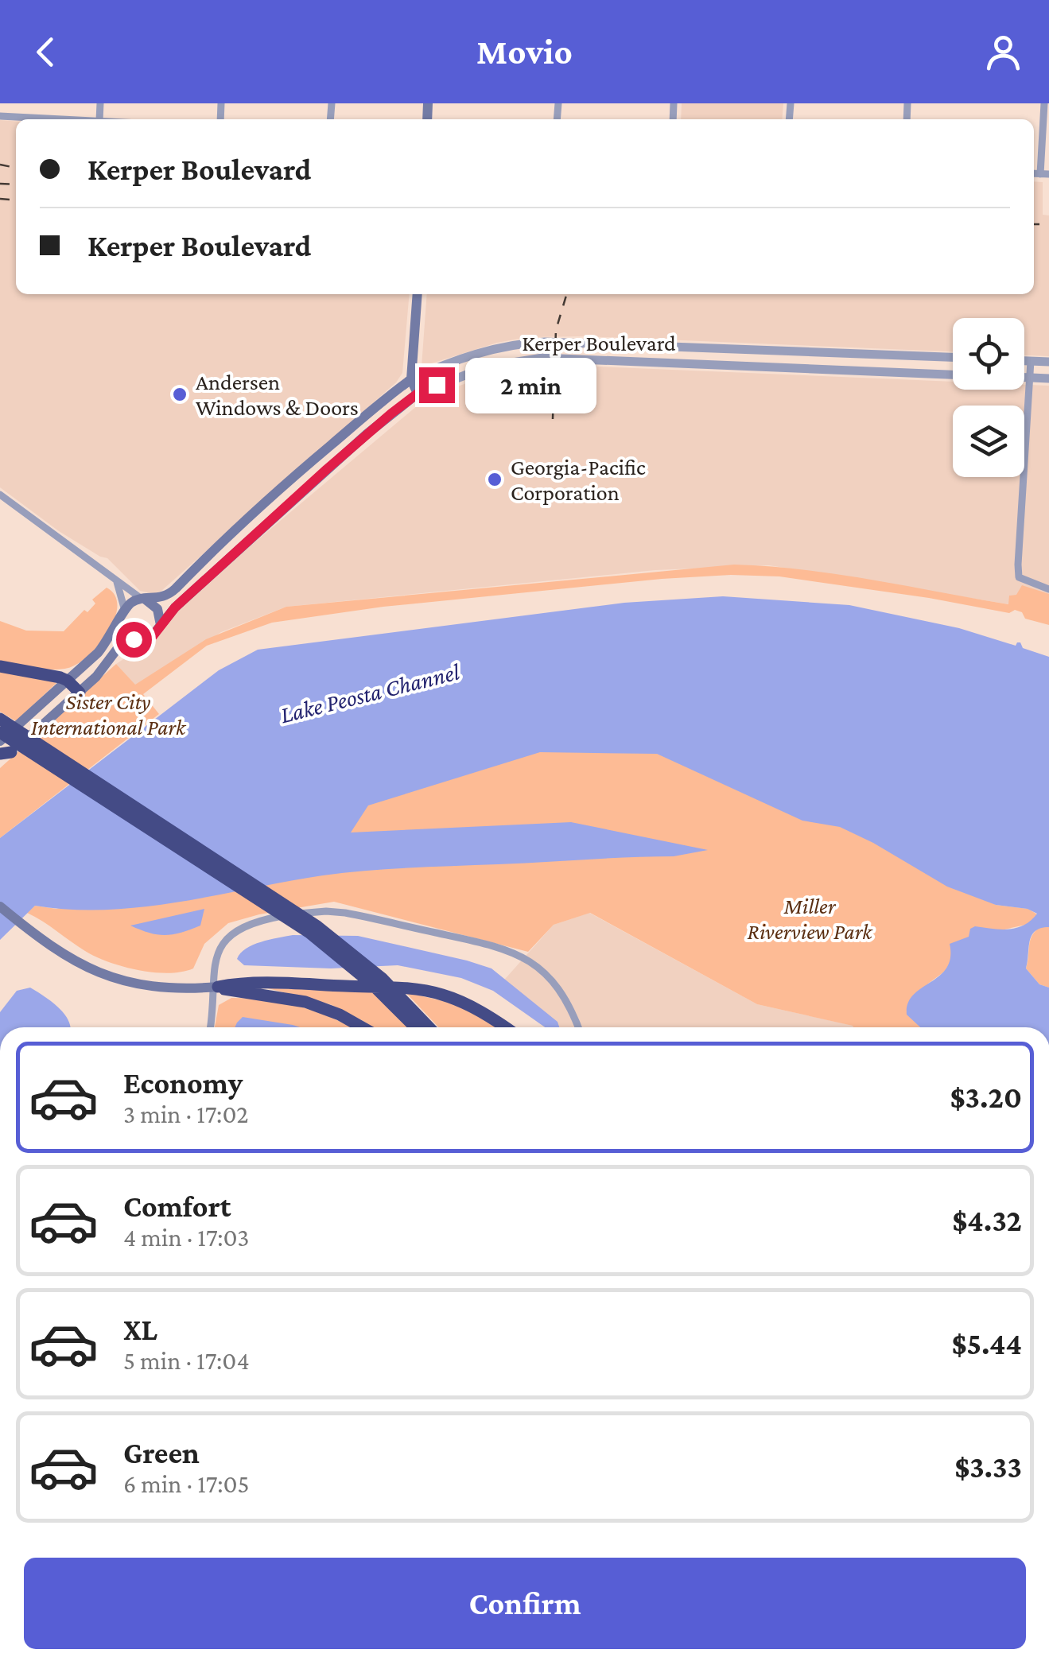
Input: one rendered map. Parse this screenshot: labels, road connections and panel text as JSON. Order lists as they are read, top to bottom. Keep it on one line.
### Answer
{"streets":{"main road":["Kerper Boulevard"]},"water":["Lake Peosta Channel"],"parks":["Sister City International Park","Miller Riverview Park"],"places":["Andersen Windows & Doors","Georgia-Pacific Corporation"],"page":{"header":"Movio","banner":["Kerper Boulevard","Kerper Boulevard"],"bubble":"2 min","list":[{"name":"Economy","note":"3 min · 17:02","value":"$3.20"},{"name":"Comfort","note":"4 min · 17:03","value":"$4.32"},{"name":"XL","note":"5 min · 17:04","value":"$5.44"},{"name":"Green","note":"6 min · 17:05","value":"$3.33"}],"buttons":"Confirm"}}
